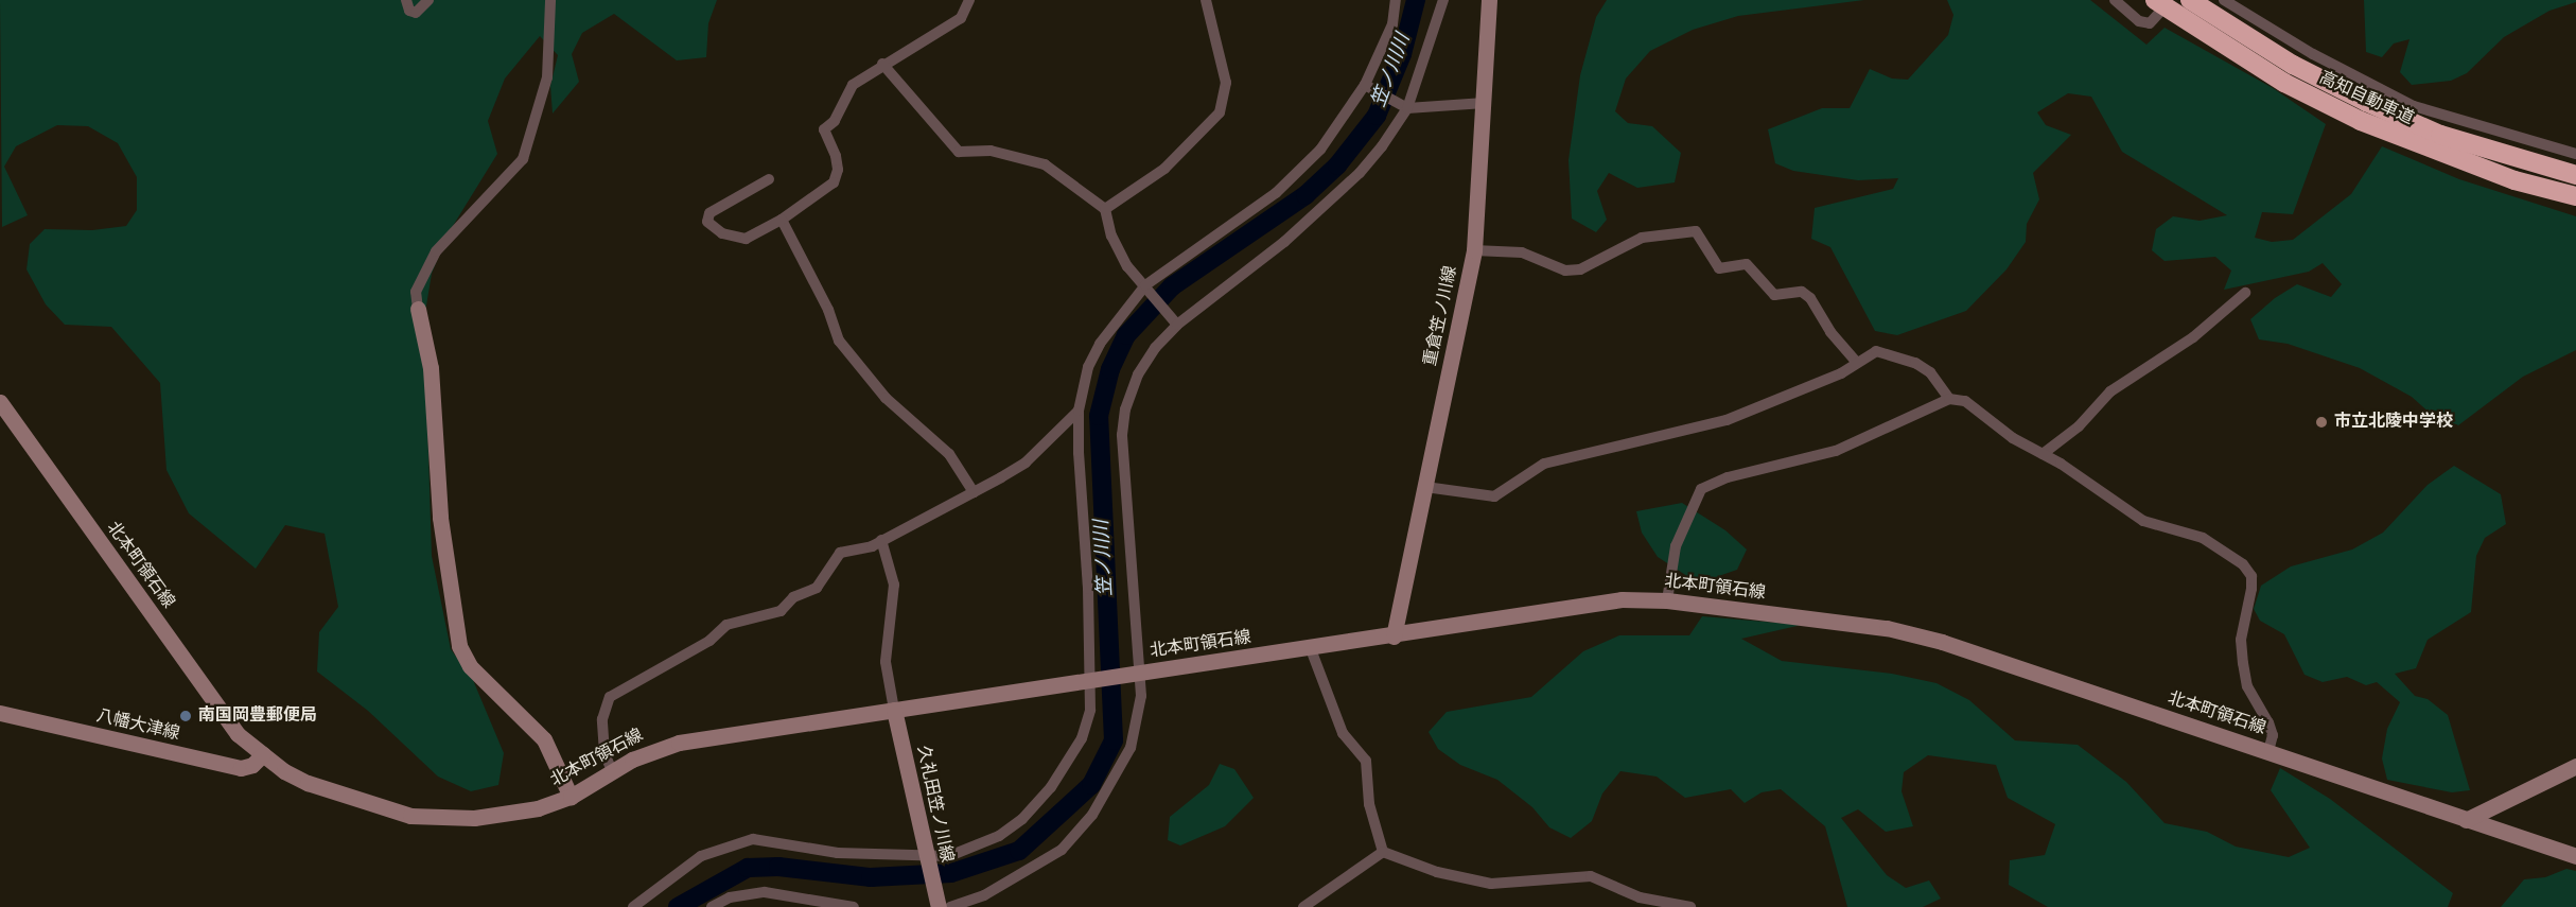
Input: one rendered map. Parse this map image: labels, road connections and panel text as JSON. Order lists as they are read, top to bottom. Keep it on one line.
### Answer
{"streets":{"highway":["高知自動車道"],"main road":["重倉笠ノ川線","北本町領石線","八幡大津線","久礼田笠ノ川線"]},"crossings":[["重倉笠ノ川線","北本町領石線"],["北本町領石線","八幡大津線"],["北本町領石線","久礼田笠ノ川線"]],"water":["笠ノ川川"],"places":["市立北陵中学校","南国岡豊郵便局"]}
